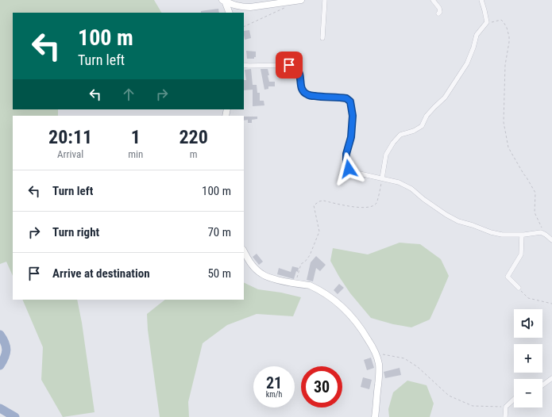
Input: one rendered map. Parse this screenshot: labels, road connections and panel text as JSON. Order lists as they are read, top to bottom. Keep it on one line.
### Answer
{"page":{"turn":["100 m","Turn left"],"eta":["20:11","Arrival","1","min","220","m"],"list":[{"name":"Turn left","value":"100 m"},{"name":"Turn right","value":"70 m"},{"name":"Arrive at destination","value":"50 m"}],"map_buttons":["+","−"],"speed":"21 km/h","limit":"30"}}
